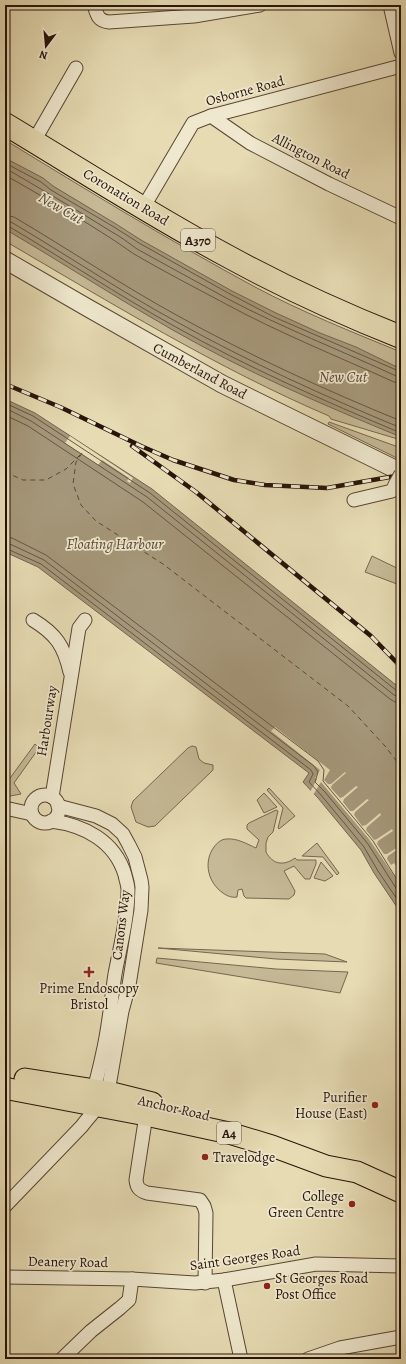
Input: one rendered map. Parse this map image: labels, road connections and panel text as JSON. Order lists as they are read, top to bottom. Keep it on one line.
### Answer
{"streets":{"highway":["Coronation Road","A370"],"main road":["Anchor Road","A4"],"street":["Osborne Road","Allington Road","Cumberland Road","Harbourway","Canons Way","Saint Georges Road","Deanery Road"]},"crossings":[["Osborne Road","Allington Road"],["Osborne Road","Coronation Road"],["Harbourway","Canons Way"],["Canons Way","Anchor Road"],["Saint Georges Road","Deanery Road"]],"water":["New Cut","Floating Harbour"],"places":{"health":["Prime Endoscopy Bristol"],"other":["Purifier House (East)","Travelodge","College Green Centre","St Georges Road Post Office"]},"north":"bottom"}
